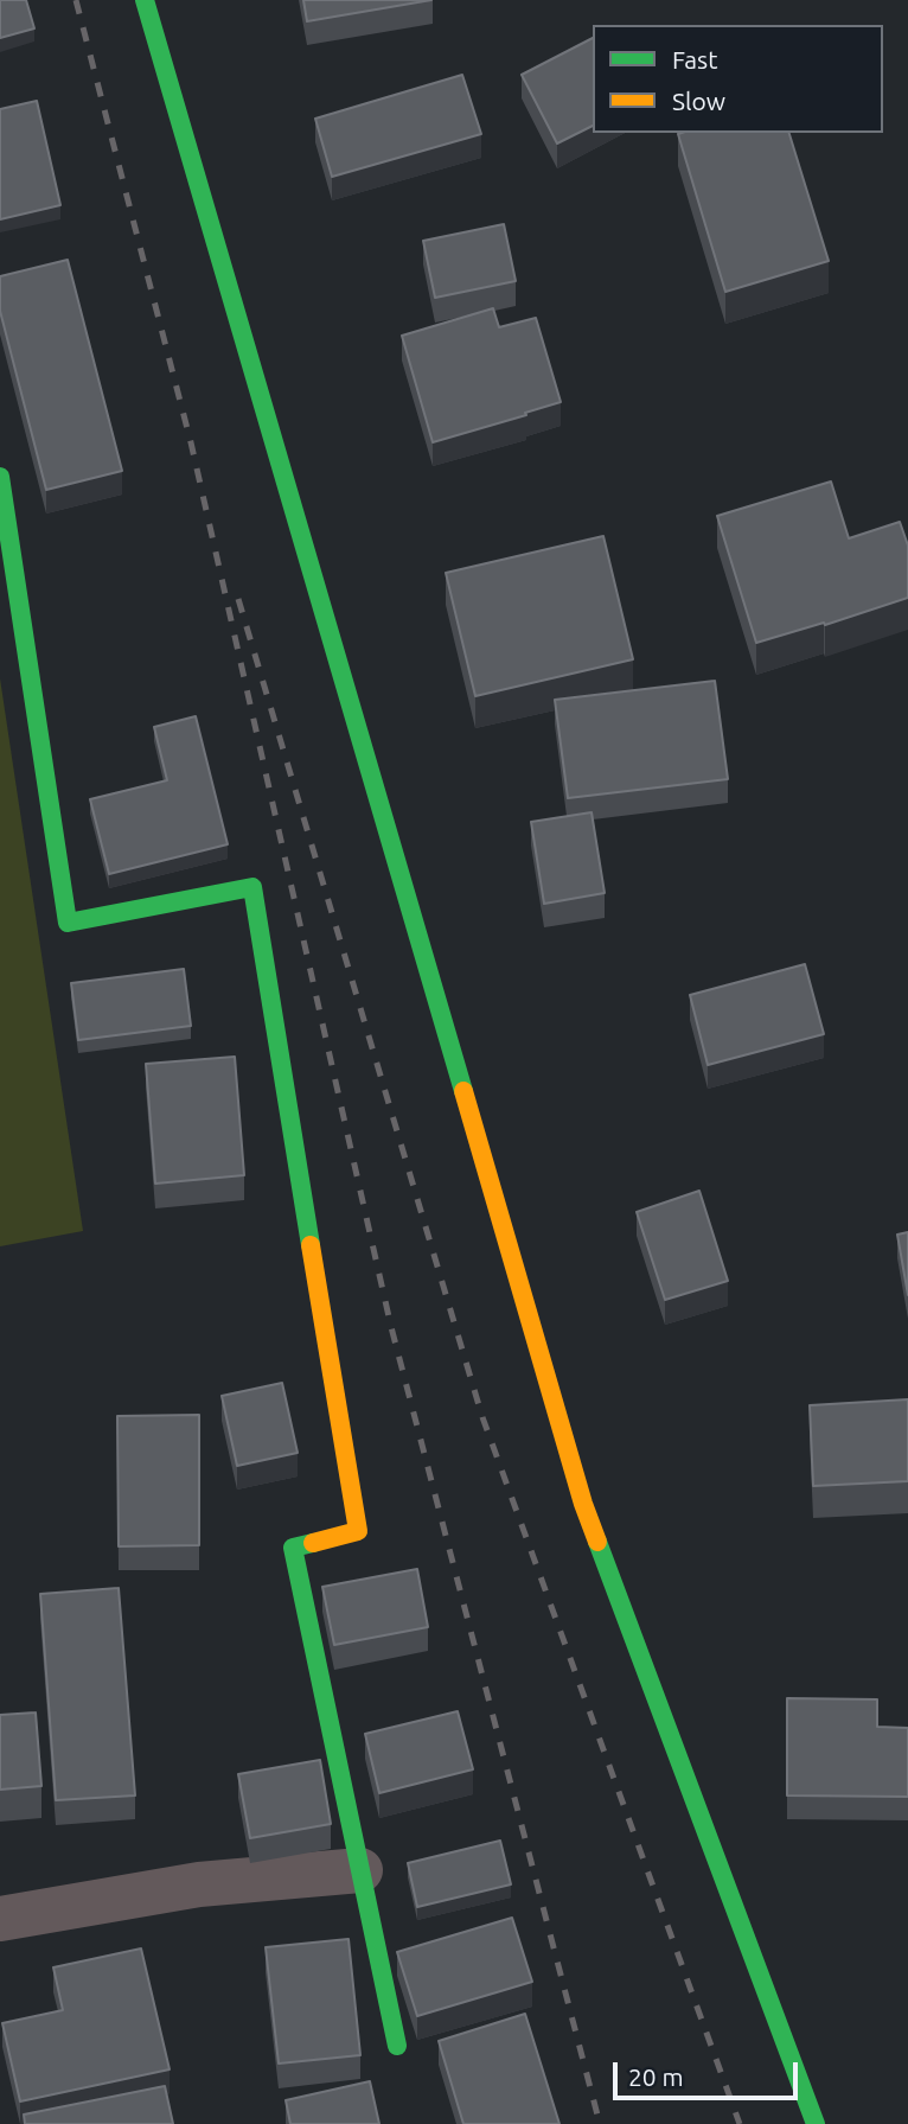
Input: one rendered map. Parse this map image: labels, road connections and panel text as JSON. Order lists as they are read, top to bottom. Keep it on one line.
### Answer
{"legend":["Fast","Slow"],"scale_bar":"20 m"}
